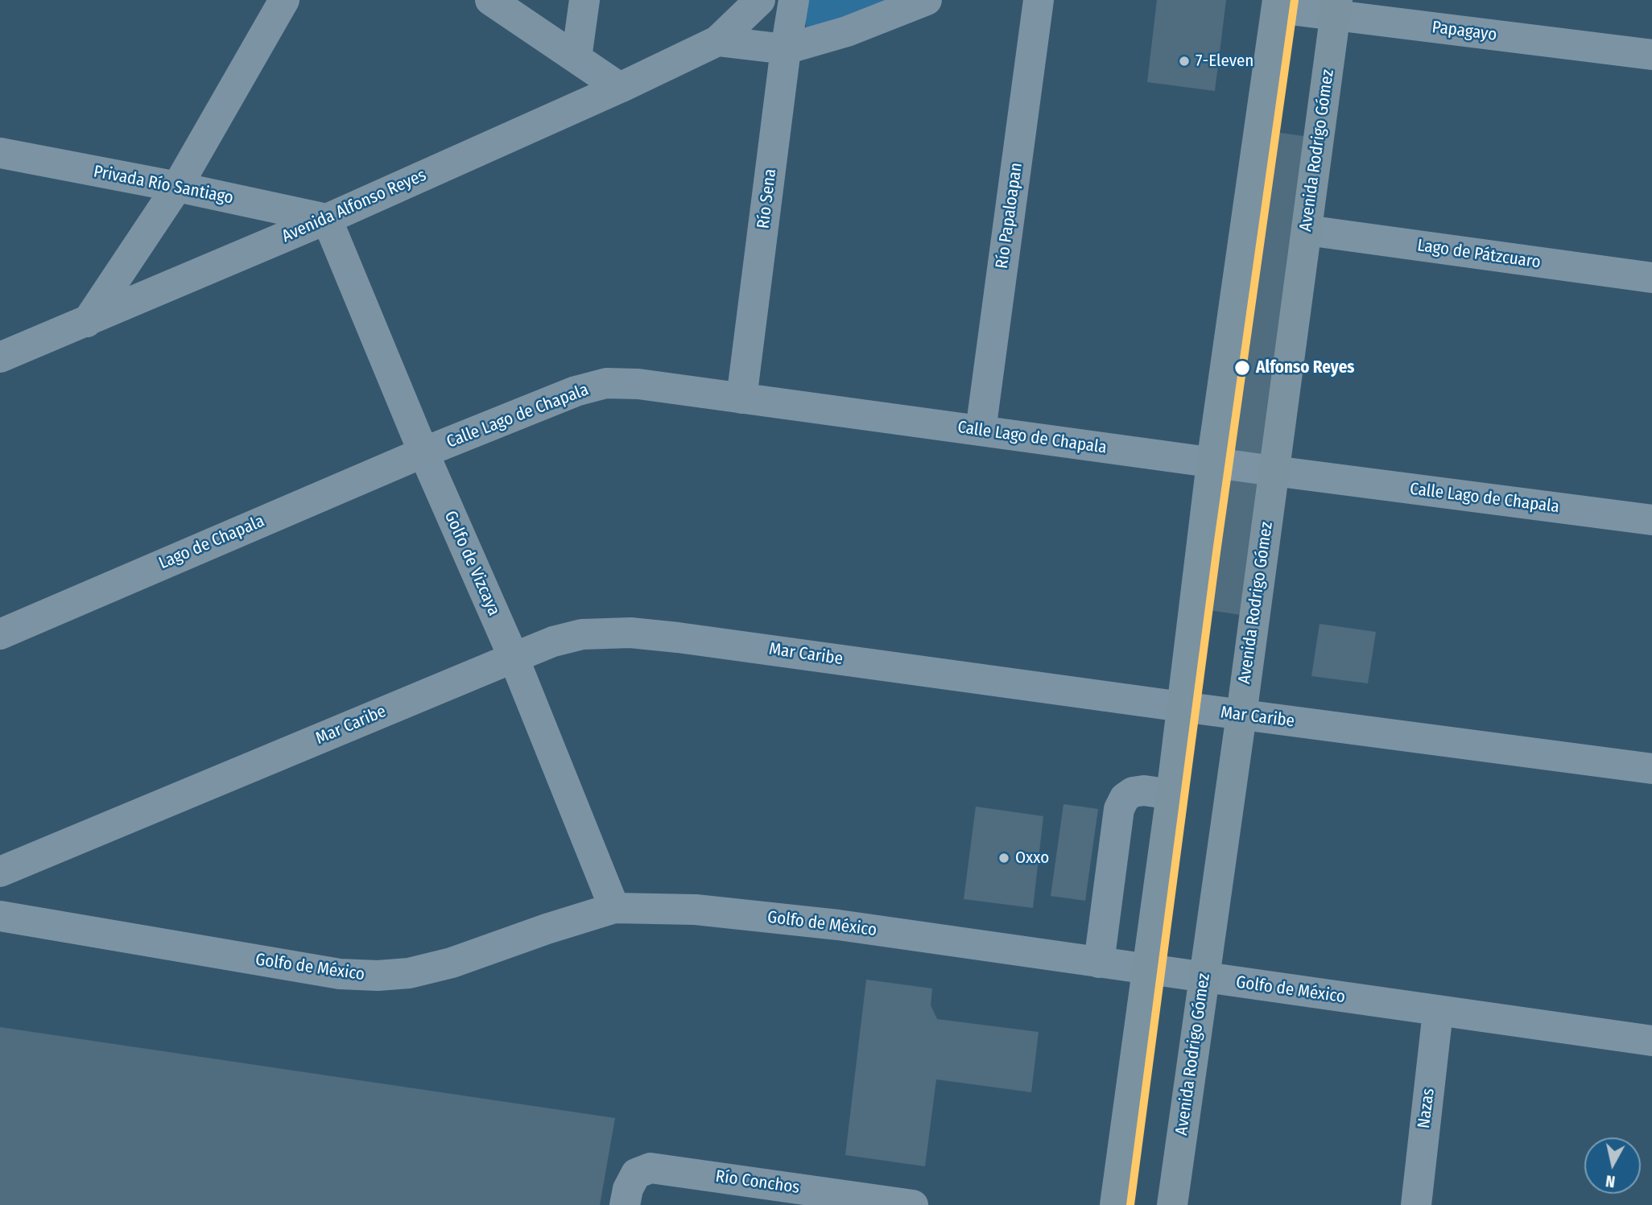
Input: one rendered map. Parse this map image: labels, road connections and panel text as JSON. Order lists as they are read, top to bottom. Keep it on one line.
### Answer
{"streets":{"main road":["Avenida Rodrigo Gómez"],"street":["Papagayo","Privada Río Santiago","Río Sena","Avenida Alfonso Reyes","Río Papaloapan","Lago de Pátzcuaro","Calle Lago de Chapala","Lago de Chapala","Golfo de Vizcaya","Mar Caribe","Golfo de México","Nazas","Río Conchos"]},"crossings":[["Papagayo","Avenida Rodrigo Gómez"],["Avenida Rodrigo Gómez","Lago de Pátzcuaro"],["Avenida Rodrigo Gómez","Calle Lago de Chapala"],["Avenida Rodrigo Gómez","Mar Caribe"],["Avenida Rodrigo Gómez","Golfo de México"],["Privada Río Santiago","Avenida Alfonso Reyes"],["Privada Río Santiago","Golfo de Vizcaya"],["Río Sena","Calle Lago de Chapala"],["Avenida Alfonso Reyes","Golfo de Vizcaya"],["Río Papaloapan","Calle Lago de Chapala"],["Calle Lago de Chapala","Lago de Chapala"],["Calle Lago de Chapala","Golfo de Vizcaya"],["Lago de Chapala","Golfo de Vizcaya"],["Golfo de Vizcaya","Mar Caribe"],["Golfo de Vizcaya","Golfo de México"],["Golfo de México","Nazas"]],"places":["7-Eleven","Alfonso Reyes","Oxxo"],"north":"bottom"}
